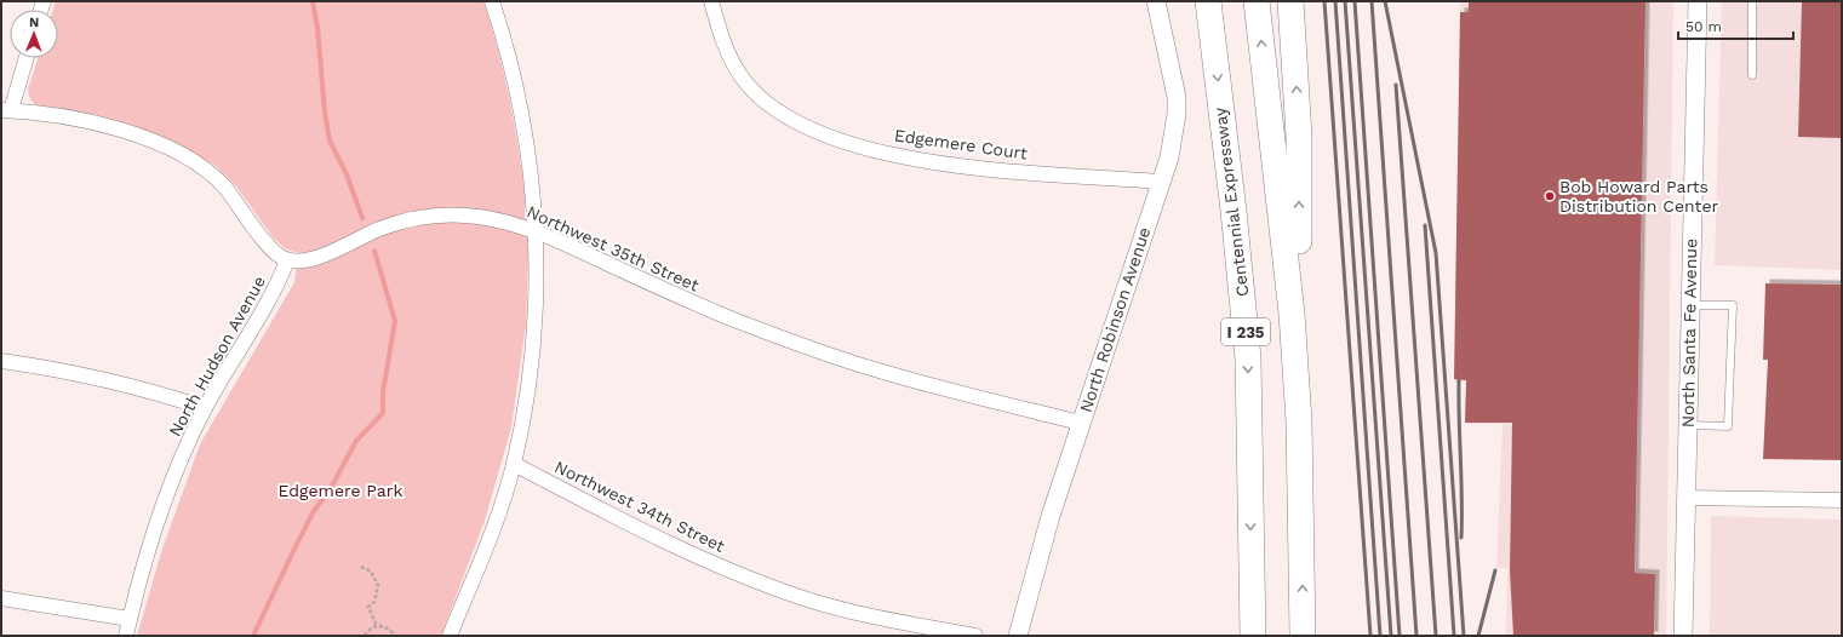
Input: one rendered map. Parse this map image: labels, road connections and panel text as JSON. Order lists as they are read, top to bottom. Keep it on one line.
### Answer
{"streets":{"highway":["Centennial Expressway","I 235"],"street":["Edgemere Court","Northwest 35th Street","North Robinson Avenue","North Santa Fe Avenue","North Hudson Avenue","Northwest 34th Street"]},"crossings":[["Edgemere Court","North Robinson Avenue"],["Northwest 35th Street","North Robinson Avenue"],["Northwest 35th Street","North Hudson Avenue"]],"parks":["Edgemere Park"],"places":["Bob Howard Parts Distribution Center"],"scale_bar":"50 m","north":"top"}
